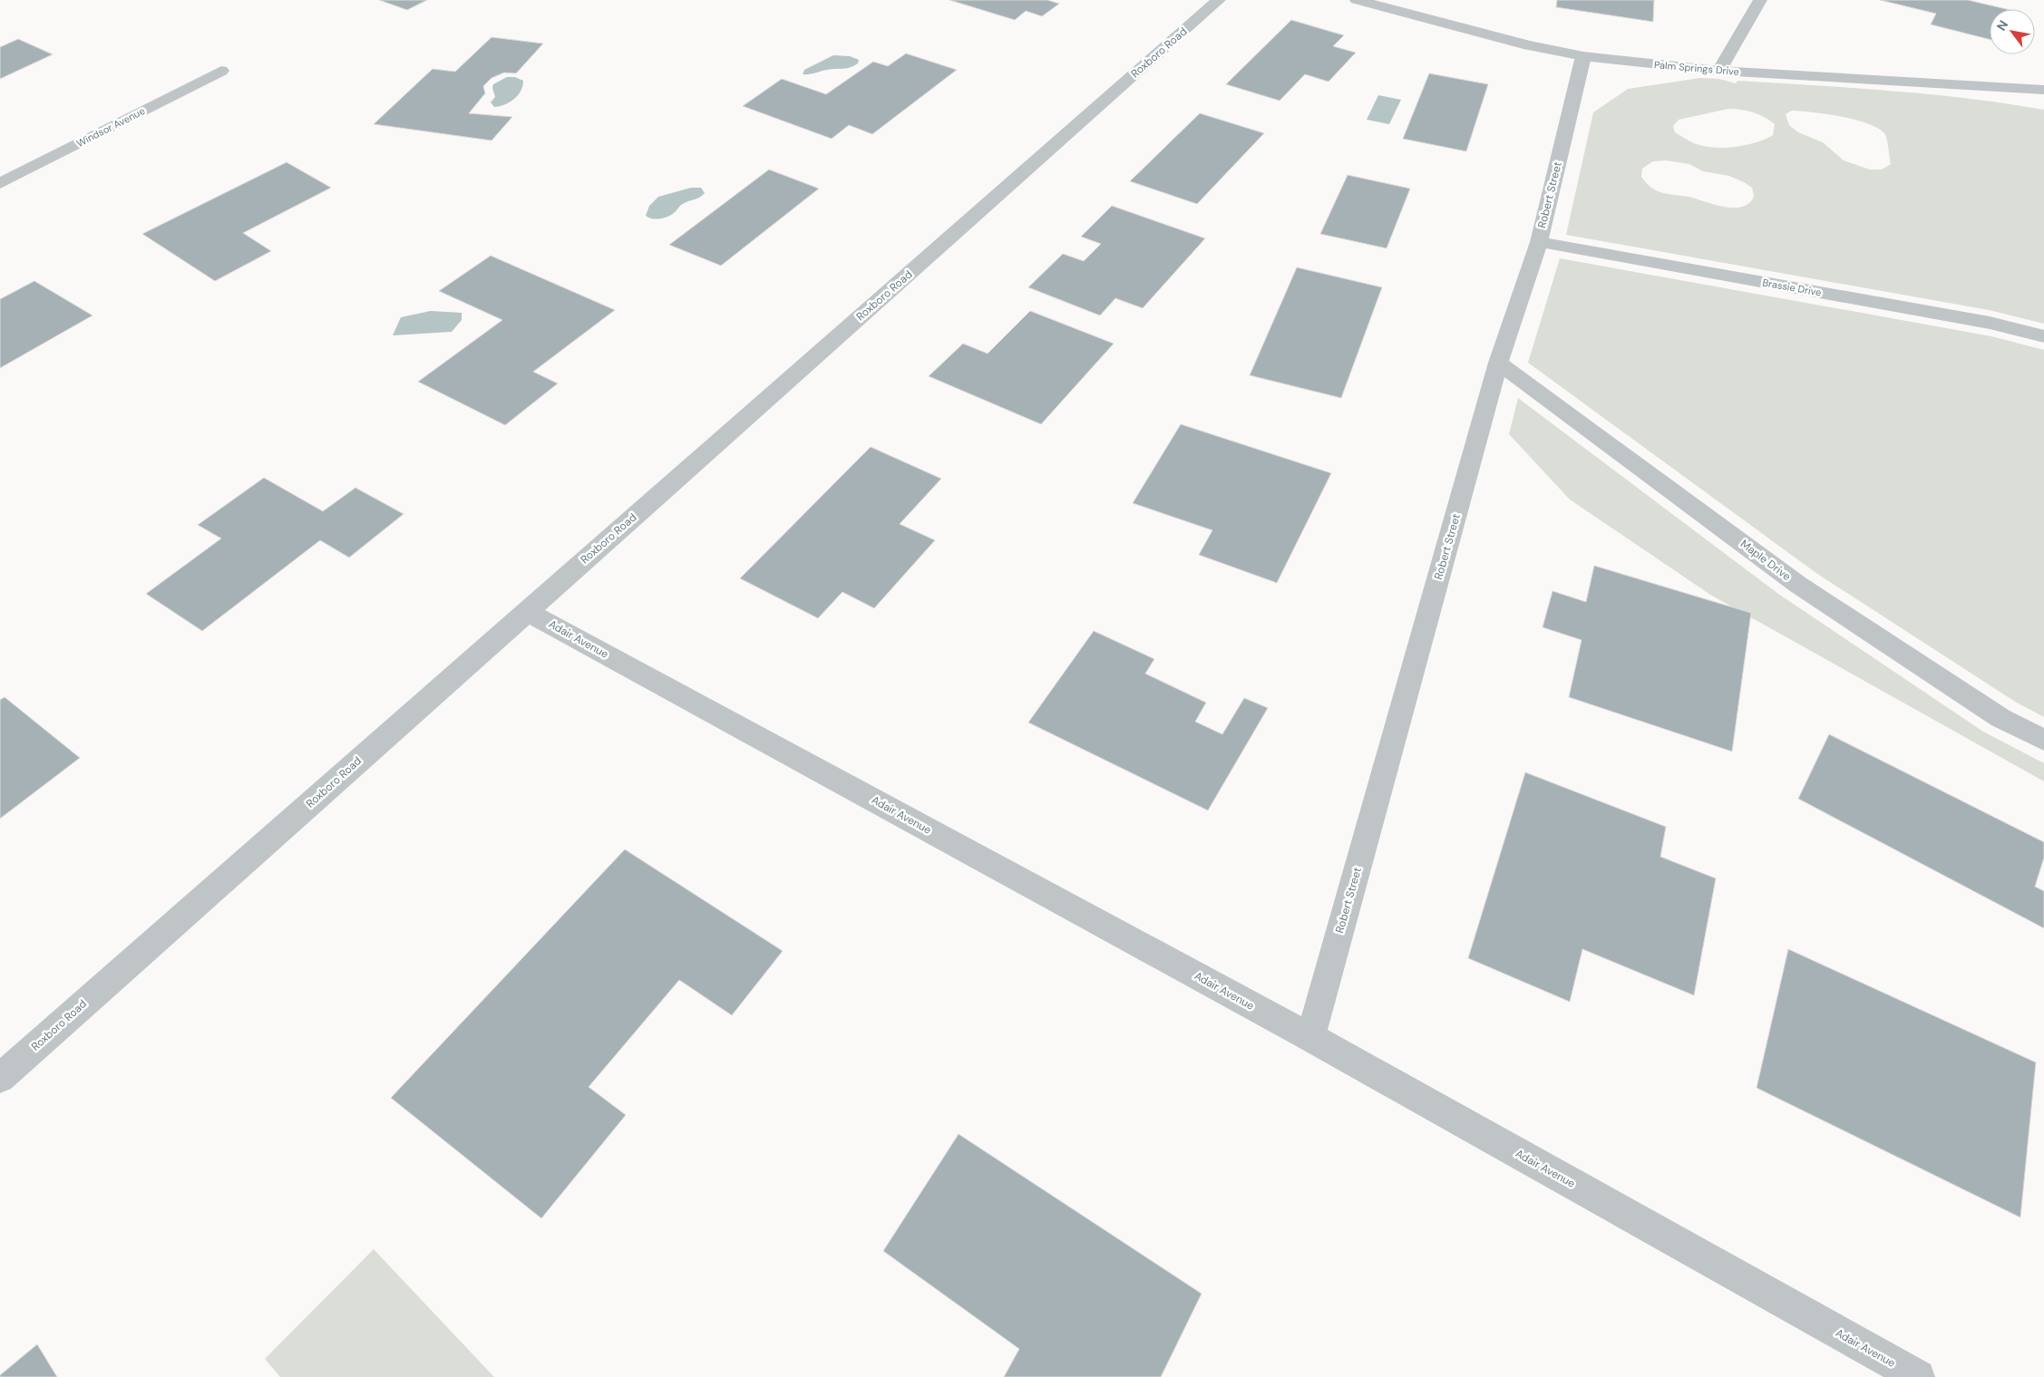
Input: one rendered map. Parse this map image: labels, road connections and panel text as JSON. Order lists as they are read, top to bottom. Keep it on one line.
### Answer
{"streets":{"street":["Roxboro Road","Palm Springs Drive","Windsor Avenue","Robert Street","Brassie Drive","Maple Drive","Adair Avenue"]},"crossings":[["Roxboro Road","Adair Avenue"],["Palm Springs Drive","Robert Street"],["Robert Street","Brassie Drive"],["Robert Street","Maple Drive"],["Robert Street","Adair Avenue"]],"north":"top left"}
